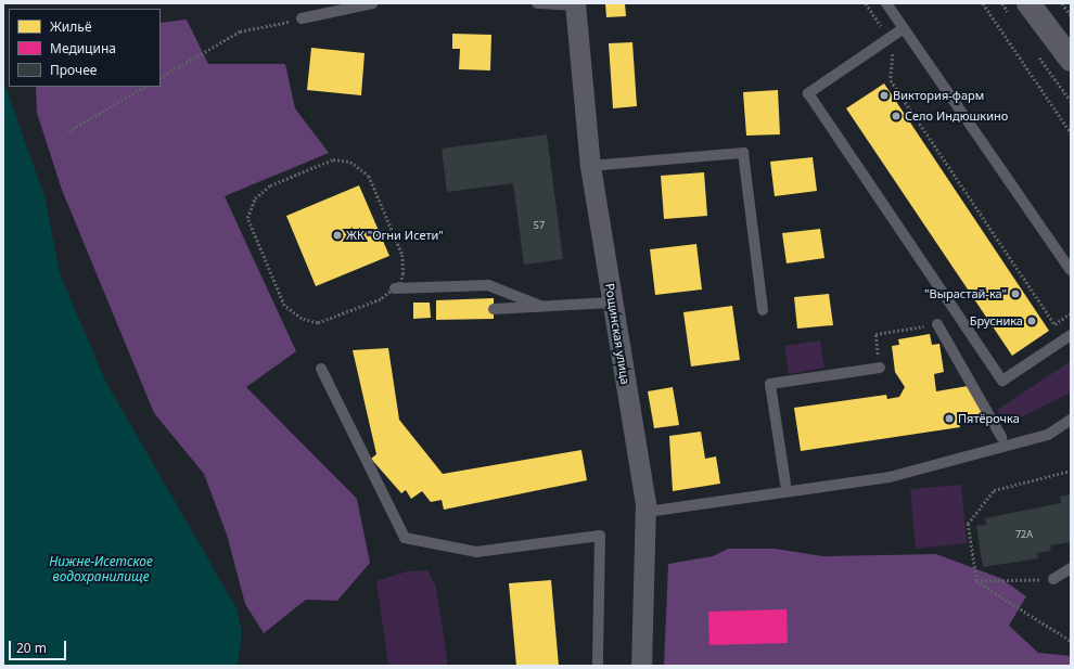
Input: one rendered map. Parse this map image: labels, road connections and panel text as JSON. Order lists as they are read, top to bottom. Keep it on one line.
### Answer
{"streets":{"street":["Рощинская улица"]},"water":["Нижне-Исетское водохранилище"],"places":["Виктория-фарм","Село Индюшкино","ЖК \"Огни Исети\"","\"Вырастай-ка\"","Брусника","Пятёрочка"],"house_numbers":["57","72А"],"legend":["Жильё","Медицина","Прочее"],"scale_bar":"20 m"}
